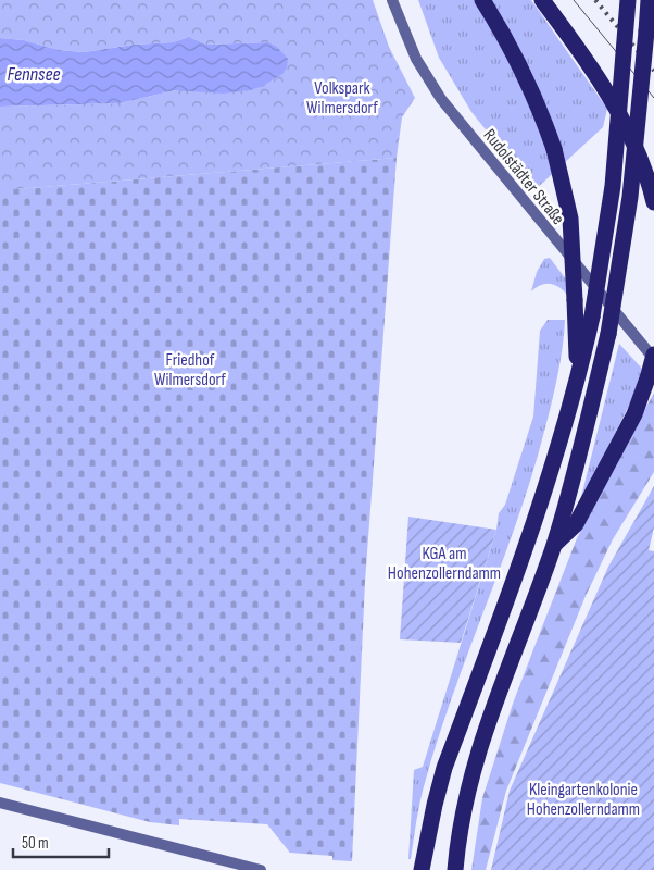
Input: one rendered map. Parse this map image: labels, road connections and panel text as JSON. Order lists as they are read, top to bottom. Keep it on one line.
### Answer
{"streets":{"street":["Rudolstädter Straße"]},"water":["Fennsee"],"parks":["Volkspark Wilmersdorf","Friedhof Wilmersdorf","KGA am Hohenzollerndamm","Kleingartenkolonie Hohenzollerndamm"],"scale_bar":"50 m"}
